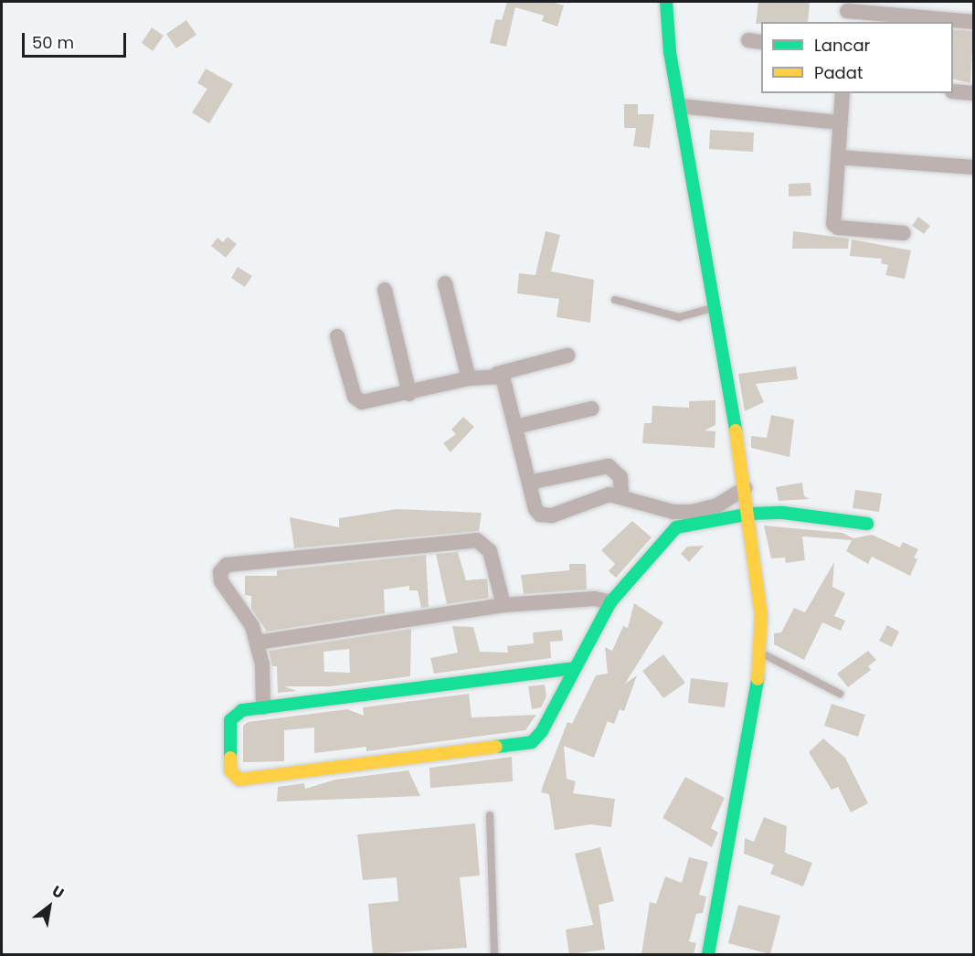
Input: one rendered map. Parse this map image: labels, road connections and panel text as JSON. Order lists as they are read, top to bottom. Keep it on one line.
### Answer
{"legend":["Lancar","Padat"],"scale_bar":"50 m","north":"top right"}
